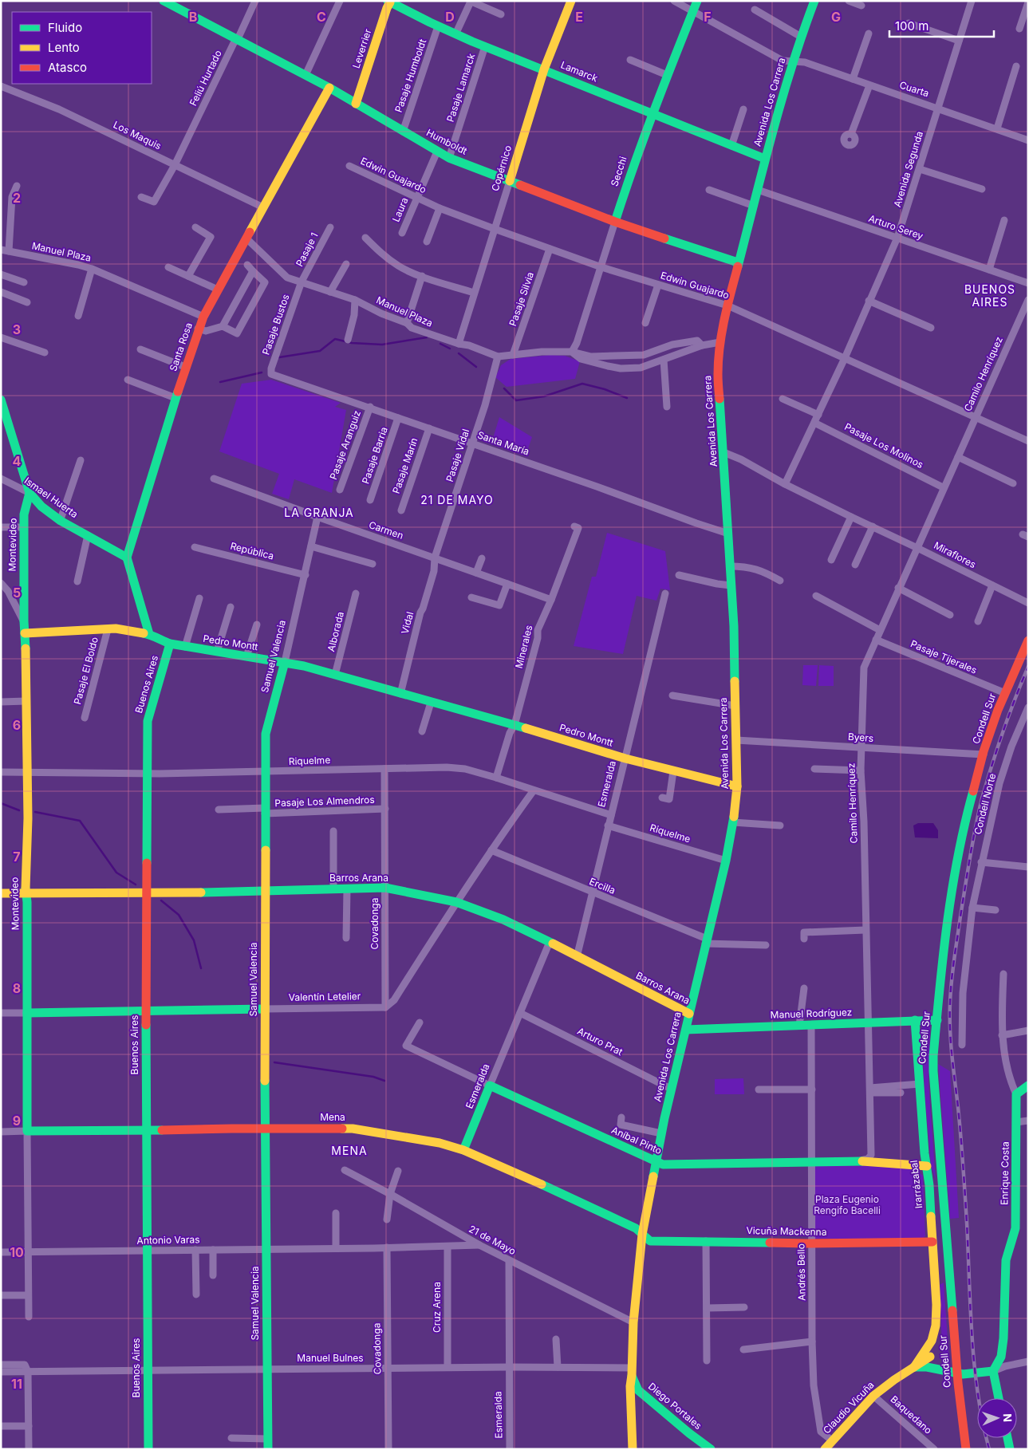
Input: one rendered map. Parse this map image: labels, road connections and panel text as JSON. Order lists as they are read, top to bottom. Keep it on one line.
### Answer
{"streets":{"street":["Leverrier","Lamarck","Pasaje Humboldt","Feliú Hurtado","Pasaje Lamarck","Cuarta","Avenida Los Carrera","Los Maquis","Humboldt","Copérnico","Avenida Segunda","Secchi","Edwin Guajardo","Laura","Arturo Serey","Pasaje 1","Manuel Plaza","Pasaje Silvia","Pasaje Bustos","Santa Rosa","Camilo Henríquez","Santa María","Pasaje Aranguiz","Pasaje Los Molinos","Pasaje Barria","Pasaje Vidal","Pasaje Marín","Ismael Huerta","Carmen","Montevideo","República","Miraflores","Vidal","Alborada","Pedro Montt","Minerales","Samuel Valencia","Pasaje Tijerales","Pasaje El Boldo","Buenos Aires","Condell Sur","Byers","Riquelme","Esmeralda","Pasaje Los Almendros","Condell Norte","Barros Arana","Ercilla","Covadonga","Valentín Letelier","Manuel Rodríguez","Arturo Prat","Mena","Aníbal Pinto","Enrique Costa","Irarrázabal","Vicuña Mackenna","Antonio Varas","21 de Mayo","Andrés Bello","Cruz Arena","Manuel Bulnes","Diego Portales","Claudio Vicuña","Baquedano"]},"crossings":[["Leverrier","Lamarck"],["Leverrier","Humboldt"],["Lamarck","Pasaje Humboldt"],["Lamarck","Pasaje Lamarck"],["Lamarck","Avenida Los Carrera"],["Lamarck","Copérnico"],["Lamarck","Secchi"],["Pasaje Humboldt","Humboldt"],["Feliú Hurtado","Los Maquis"],["Feliú Hurtado","Humboldt"],["Pasaje Lamarck","Humboldt"],["Cuarta","Avenida Los Carrera"],["Cuarta","Avenida Segunda"],["Cuarta","Secchi"],["Avenida Los Carrera","Humboldt"],["Avenida Los Carrera","Edwin Guajardo"],["Avenida Los Carrera","Arturo Serey"],["Avenida Los Carrera","Manuel Plaza"],["Avenida Los Carrera","Santa María"],["Avenida Los Carrera","Miraflores"],["Avenida Los Carrera","Pedro Montt"],["Avenida Los Carrera","Byers"],["Avenida Los Carrera","Riquelme"],["Avenida Los Carrera","Barros Arana"],["Avenida Los Carrera","Ercilla"],["Avenida Los Carrera","Manuel Rodríguez"],["Avenida Los Carrera","Arturo Prat"],["Avenida Los Carrera","Mena"],["Avenida Los Carrera","Aníbal Pinto"],["Avenida Los Carrera","Vicuña Mackenna"],["Avenida Los Carrera","21 de Mayo"],["Avenida Los Carrera","Manuel Bulnes"],["Avenida Los Carrera","Diego Portales"],["Los Maquis","Santa Rosa"],["Humboldt","Copérnico"],["Humboldt","Secchi"],["Humboldt","Laura"],["Humboldt","Santa Rosa"],["Copérnico","Edwin Guajardo"],["Copérnico","Manuel Plaza"],["Avenida Segunda","Edwin Guajardo"],["Avenida Segunda","Arturo Serey"],["Avenida Segunda","Pasaje Los Molinos"],["Avenida Segunda","Miraflores"],["Secchi","Edwin Guajardo"],["Secchi","Manuel Plaza"],["Edwin Guajardo","Laura"],["Edwin Guajardo","Pasaje Silvia"],["Edwin Guajardo","Camilo Henríquez"],["Pasaje 1","Manuel Plaza"],["Pasaje 1","Pasaje Bustos"],["Manuel Plaza","Pasaje Silvia"],["Manuel Plaza","Pasaje Bustos"],["Manuel Plaza","Santa Rosa"],["Manuel Plaza","Pasaje Vidal"],["Pasaje Bustos","Santa María"],["Santa Rosa","Ismael Huerta"],["Camilo Henríquez","Pasaje Los Molinos"],["Camilo Henríquez","Miraflores"],["Camilo Henríquez","Pasaje Tijerales"],["Camilo Henríquez","Byers"],["Camilo Henríquez","Manuel Rodríguez"],["Camilo Henríquez","Aníbal Pinto"],["Santa María","Pasaje Aranguiz"],["Santa María","Pasaje Barria"],["Santa María","Pasaje Vidal"],["Santa María","Pasaje Marín"],["Pasaje Vidal","Carmen"],["Pasaje Vidal","Vidal"],["Ismael Huerta","Montevideo"],["Carmen","Vidal"],["Carmen","Minerales"],["Carmen","Samuel Valencia"],["Montevideo","Pedro Montt"],["Montevideo","Riquelme"],["Montevideo","Barros Arana"],["Montevideo","Valentín Letelier"],["Montevideo","Mena"],["Montevideo","Antonio Varas"],["República","Samuel Valencia"],["Vidal","Pedro Montt"],["Alborada","Pedro Montt"],["Pedro Montt","Minerales"],["Pedro Montt","Samuel Valencia"],["Pedro Montt","Pasaje El Boldo"],["Pedro Montt","Buenos Aires"],["Pedro Montt","Esmeralda"],["Minerales","Riquelme"],["Samuel Valencia","Riquelme"],["Samuel Valencia","Pasaje Los Almendros"],["Samuel Valencia","Barros Arana"],["Samuel Valencia","Valentín Letelier"],["Samuel Valencia","Mena"],["Samuel Valencia","Antonio Varas"],["Samuel Valencia","Manuel Bulnes"],["Pasaje Tijerales","Condell Sur"],["Buenos Aires","Riquelme"],["Buenos Aires","Barros Arana"],["Buenos Aires","Valentín Letelier"],["Buenos Aires","Mena"],["Buenos Aires","Antonio Varas"],["Buenos Aires","Manuel Bulnes"],["Condell Sur","Byers"],["Condell Sur","Manuel Rodríguez"],["Riquelme","Esmeralda"],["Riquelme","Covadonga"],["Esmeralda","Barros Arana"],["Esmeralda","Ercilla"],["Esmeralda","Arturo Prat"],["Esmeralda","Mena"],["Esmeralda","Aníbal Pinto"],["Esmeralda","21 de Mayo"],["Esmeralda","Manuel Bulnes"],["Pasaje Los Almendros","Covadonga"],["Barros Arana","Covadonga"],["Covadonga","Valentín Letelier"],["Covadonga","Antonio Varas"],["Covadonga","Manuel Bulnes"],["Manuel Rodríguez","Irarrázabal"],["Manuel Rodríguez","Andrés Bello"],["Mena","Vicuña Mackenna"],["Aníbal Pinto","Irarrázabal"],["Aníbal Pinto","Andrés Bello"],["Irarrázabal","Vicuña Mackenna"],["Irarrázabal","Claudio Vicuña"],["Vicuña Mackenna","Andrés Bello"],["Antonio Varas","21 de Mayo"],["Antonio Varas","Cruz Arena"],["Andrés Bello","Claudio Vicuña"],["Cruz Arena","Manuel Bulnes"],["Manuel Bulnes","Diego Portales"],["Claudio Vicuña","Baquedano"]],"districts":["BUENOS AIRES","21 DE MAYO","LA GRANJA","MENA"],"parks":["Plaza Eugenio Rengifo Bacelli"],"legend":["Fluido","Lento","Atasco"],"scale_bar":"100 m","north":"right","grid":{"columns":["B","C","D","E","F","G"],"rows":["2","3","4","5","6","7","8","9","10","11"]}}
